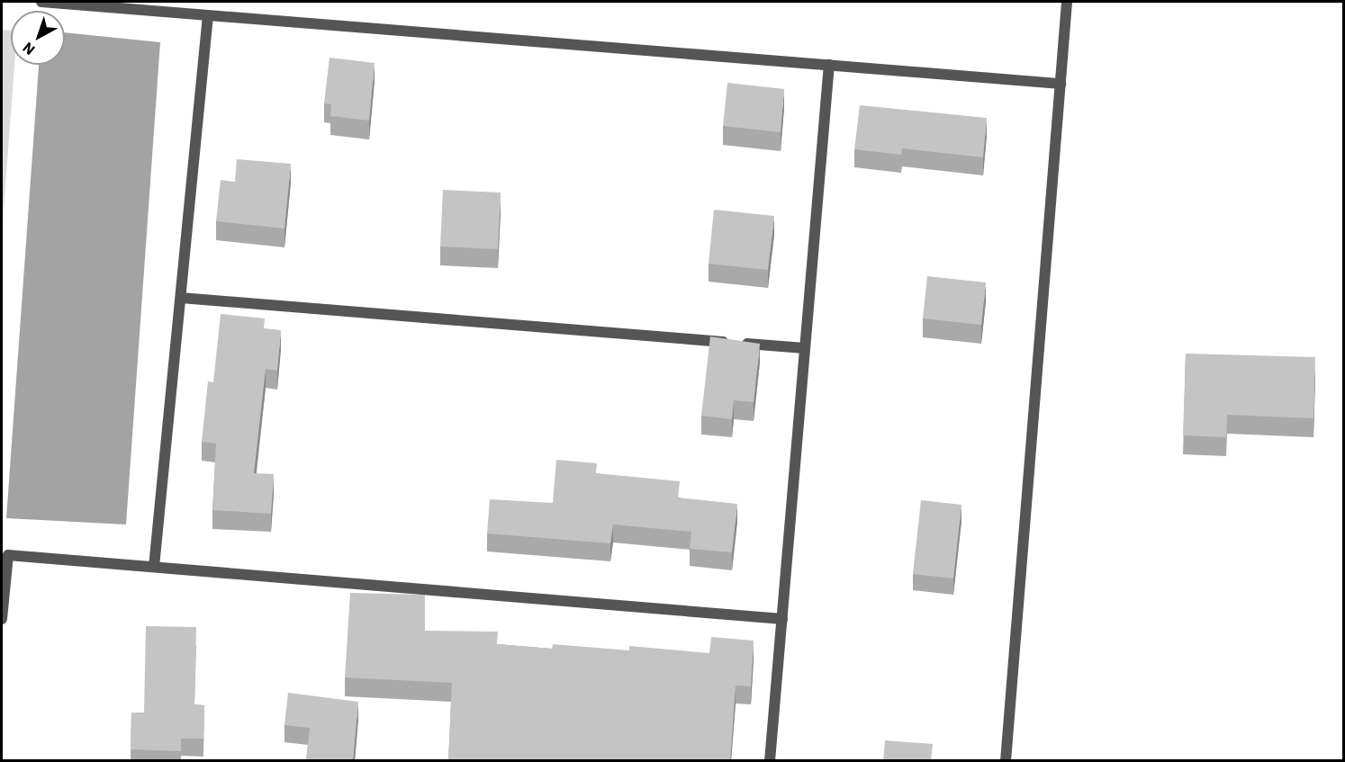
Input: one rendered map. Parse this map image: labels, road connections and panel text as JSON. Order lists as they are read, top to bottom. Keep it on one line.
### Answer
{"north":"bottom left"}
